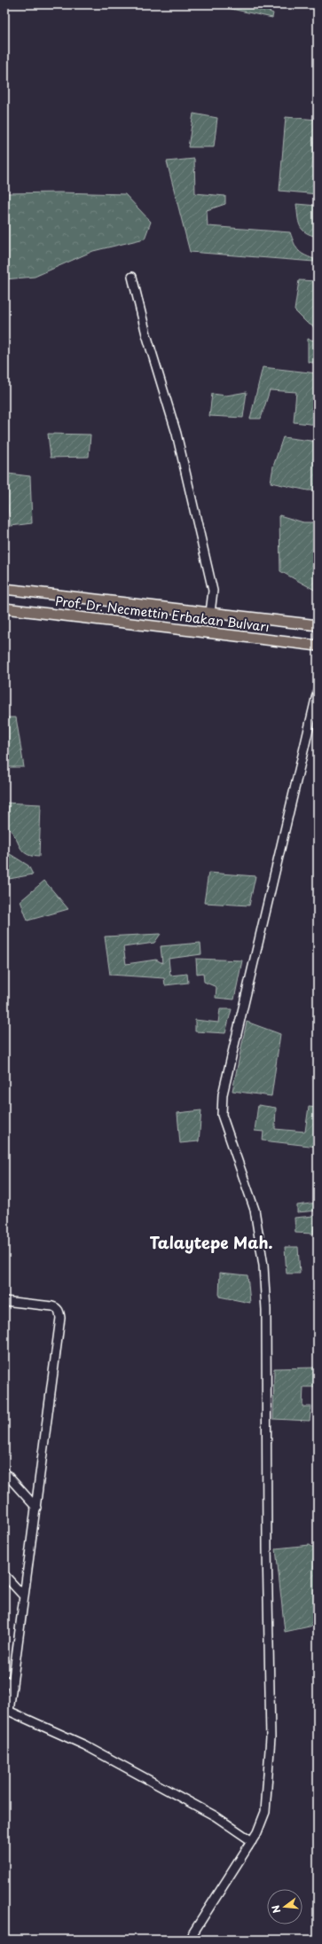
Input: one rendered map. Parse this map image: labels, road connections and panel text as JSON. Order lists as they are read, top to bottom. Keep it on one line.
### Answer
{"streets":{"main road":["Prof. Dr. Necmettin Erbakan Bulvarı"]},"districts":["Talaytepe Mah."],"north":"left"}
